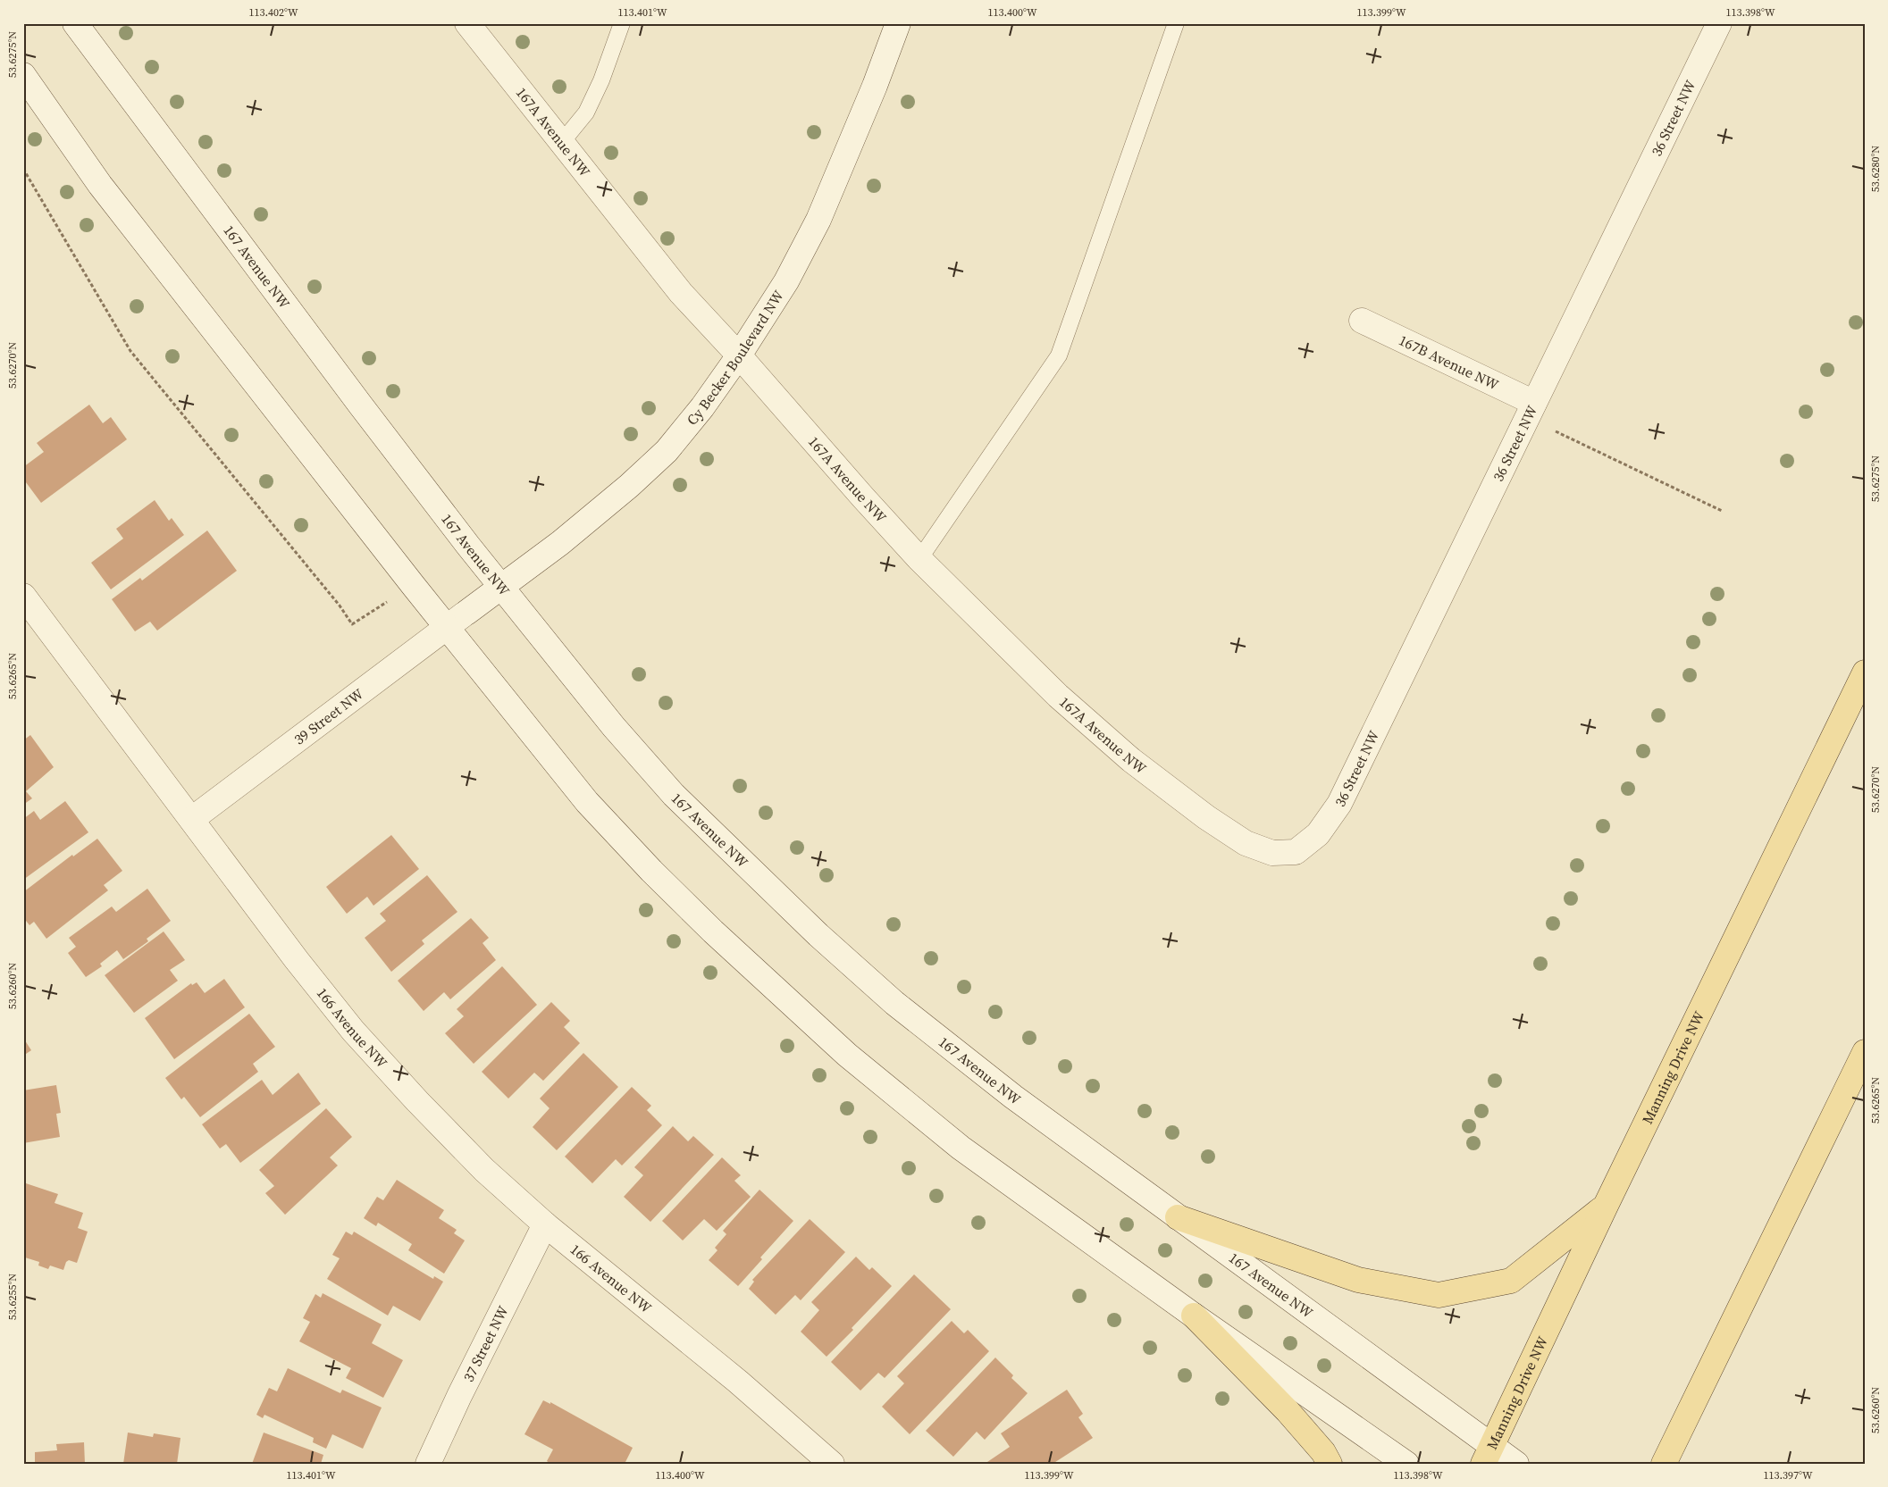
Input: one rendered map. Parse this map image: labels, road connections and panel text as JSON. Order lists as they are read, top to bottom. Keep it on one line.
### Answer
{"streets":{"main road":["Manning Drive NW"],"street":["36 Street NW","167A Avenue NW","167 Avenue NW","Cy Becker Boulevard NW","167B Avenue NW","39 Street NW","166 Avenue NW","37 Street NW"]},"crossings":[["36 Street NW","167A Avenue NW"],["36 Street NW","167B Avenue NW"],["167A Avenue NW","Cy Becker Boulevard NW"],["167 Avenue NW","Cy Becker Boulevard NW"],["167 Avenue NW","Manning Drive NW"],["Cy Becker Boulevard NW","39 Street NW"],["39 Street NW","166 Avenue NW"],["166 Avenue NW","37 Street NW"]],"coordinates":["113.402°W","113.401°W","113.400°W","113.399°W","113.398°W","53.6275°N","53.6280°N","53.6270°N","53.6265°N","53.6260°N","53.6255°N","113.397°W"]}
